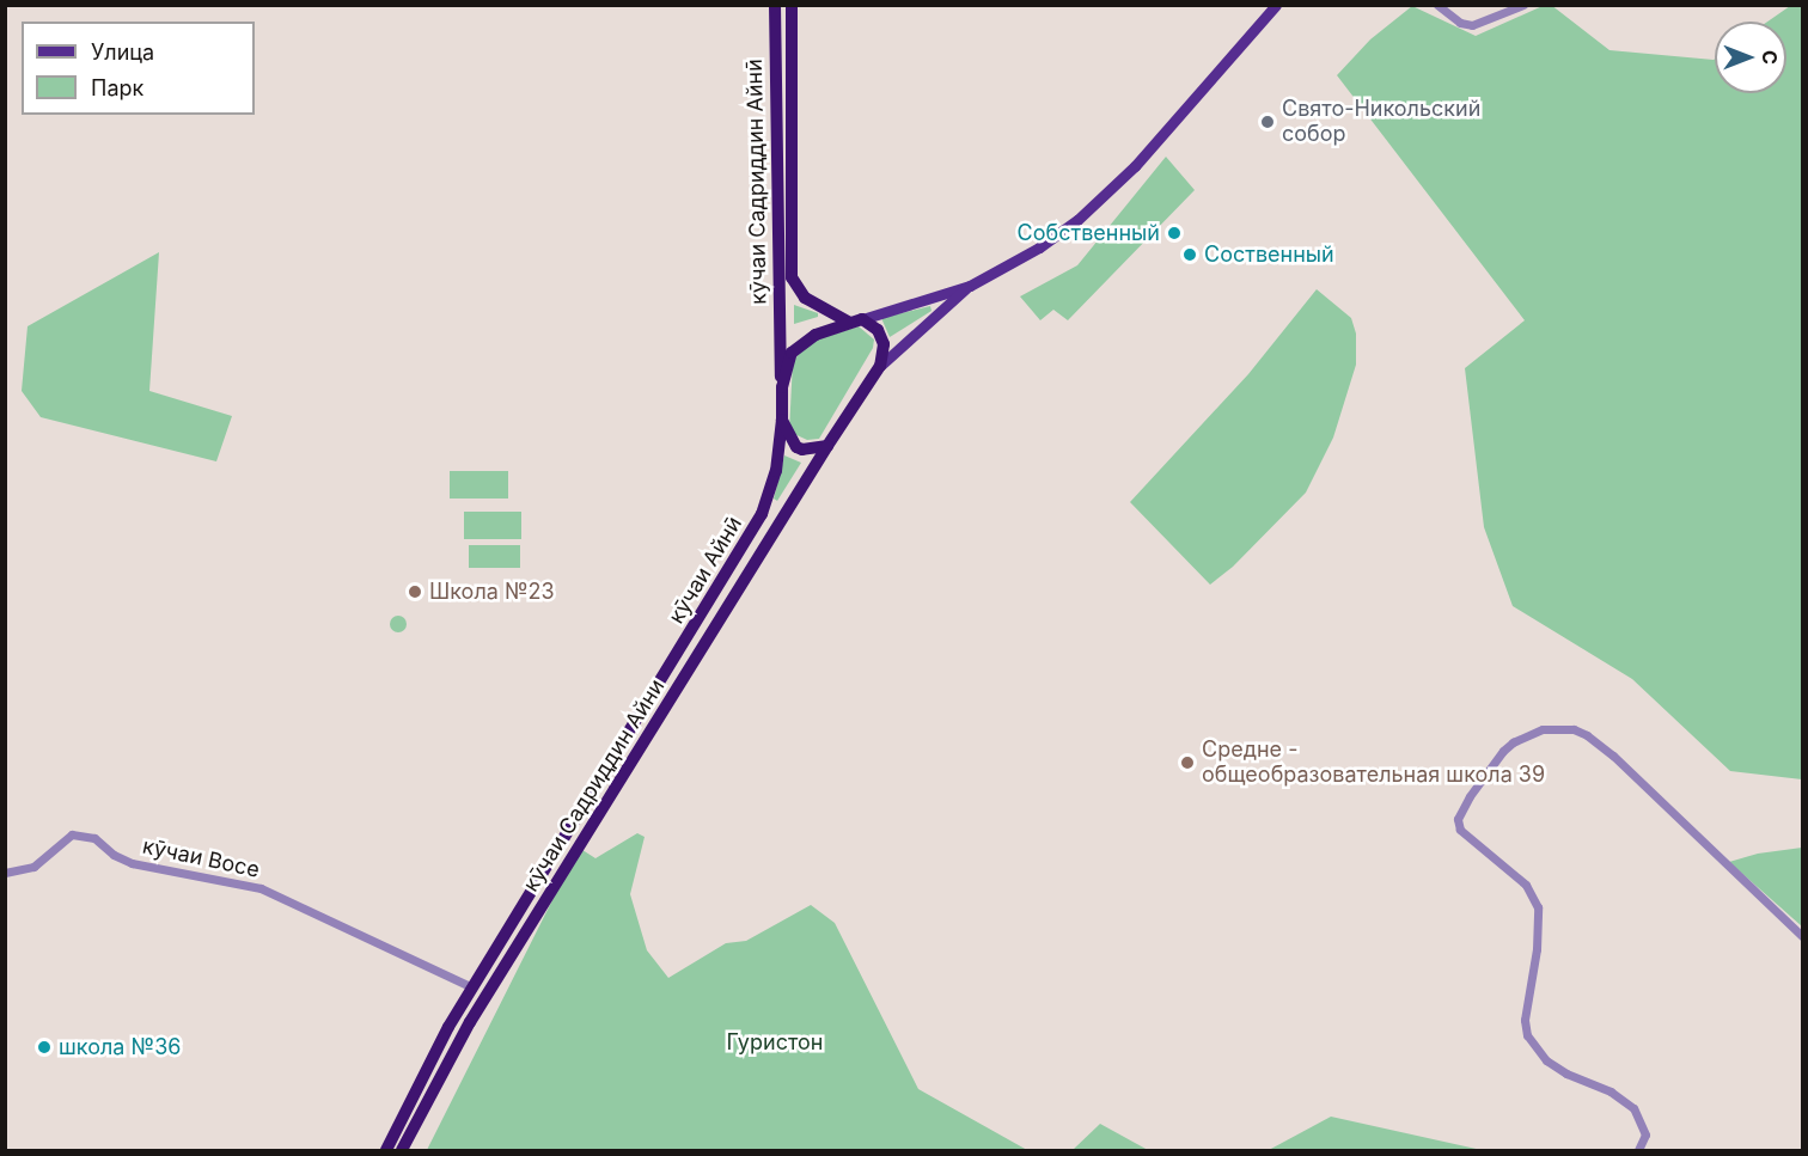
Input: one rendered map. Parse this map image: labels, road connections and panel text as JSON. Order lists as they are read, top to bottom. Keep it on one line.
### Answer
{"streets":{"highway":["кӯчаи Садриддин Айнӣ","кӯчаи Айнӣ","кӯчаи Садриддин Айни"],"street":["кӯчаи Восе"]},"crossings":[["кӯчаи Садриддин Айнӣ","кӯчаи Айнӣ"],["кӯчаи Айнӣ","кӯчаи Садриддин Айни"],["кӯчаи Садриддин Айни","кӯчаи Восе"]],"parks":["Гуристон"],"places":["Свято-Никольский собор","Собственный","Соственный","Школа №23","Средне - общеобразовательная школа 39","школа №36"],"legend":["Улица","Парк"],"north":"right"}
